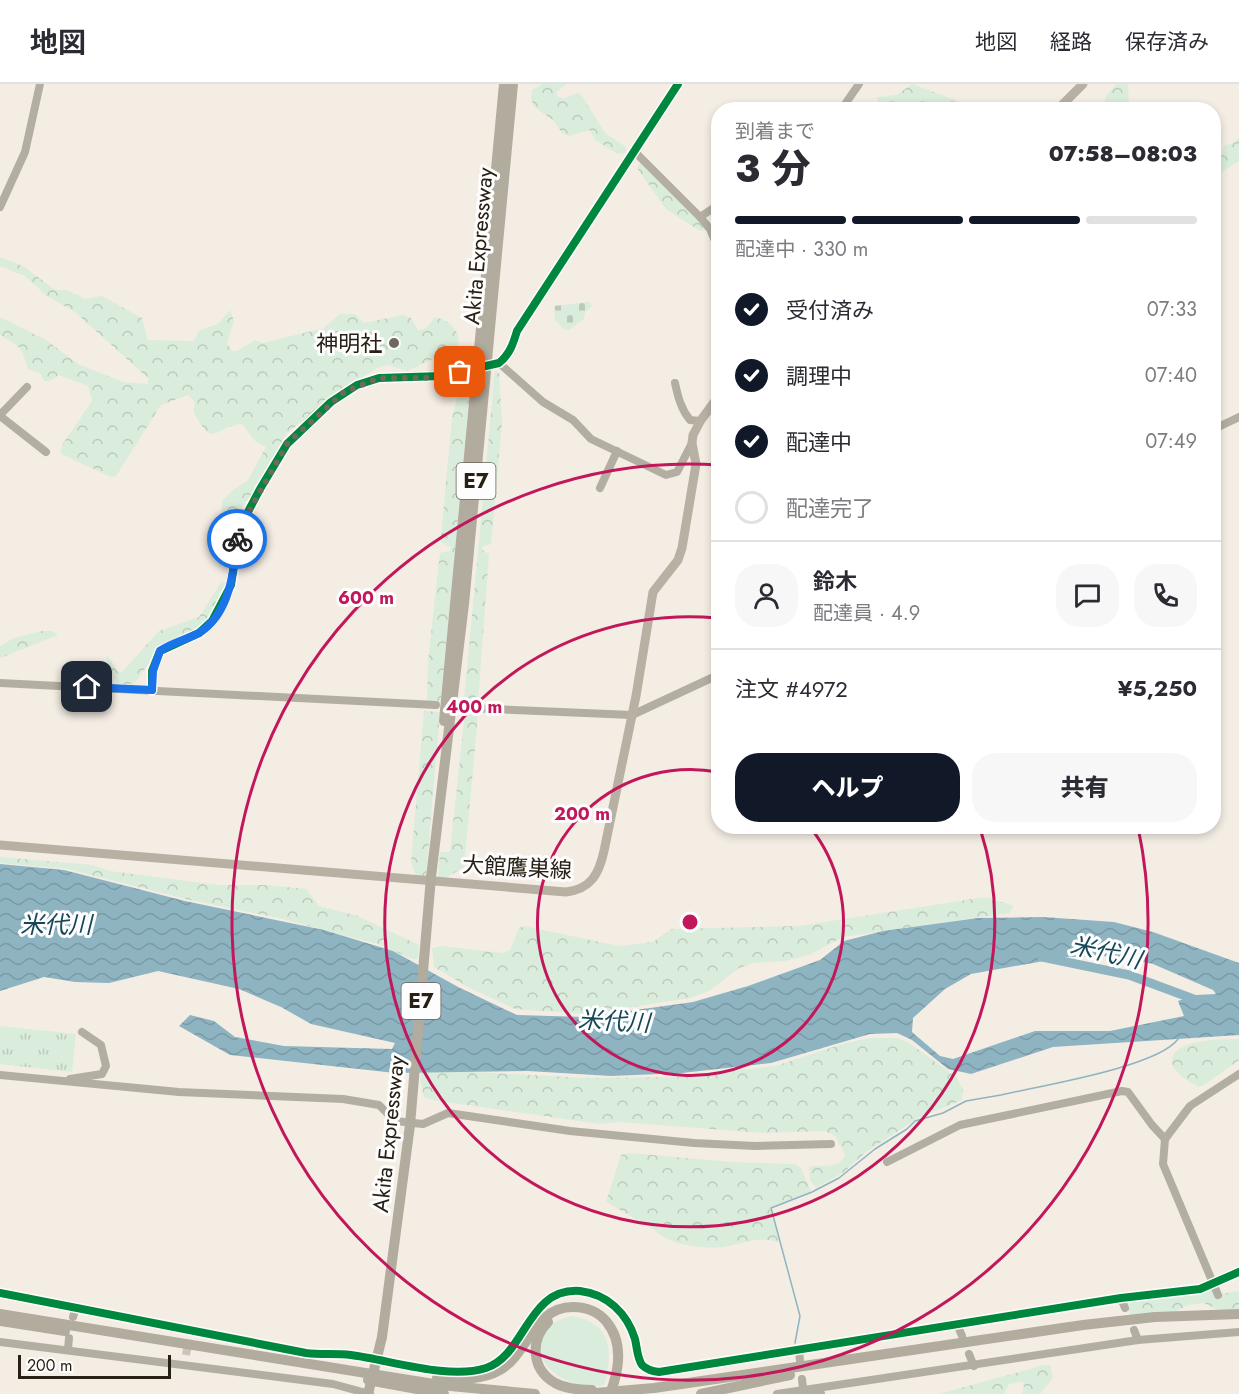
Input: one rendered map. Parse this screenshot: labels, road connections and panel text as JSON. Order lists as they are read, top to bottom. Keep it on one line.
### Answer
{"streets":{"highway":["Akita Expressway","E7"],"main road":["大館鷹巣線"]},"water":["米代川"],"places":["神明社"],"scale_bar":"200 m","page":{"header":"地図","nav":["地図","経路","保存済み"],"heading":["3 分","到着まで","07:58–08:03"],"panel":["鈴木","配達員 · 4.9","注文 #4972","¥5,250"],"bar":"配達中 · 330 m","list":[["受付済み","07:33"],["調理中","07:40"],["配達中","07:49"],"配達完了"],"buttons":["ヘルプ","共有"],"scale":"200 m"},"rings":["600 m","400 m","200 m"]}
